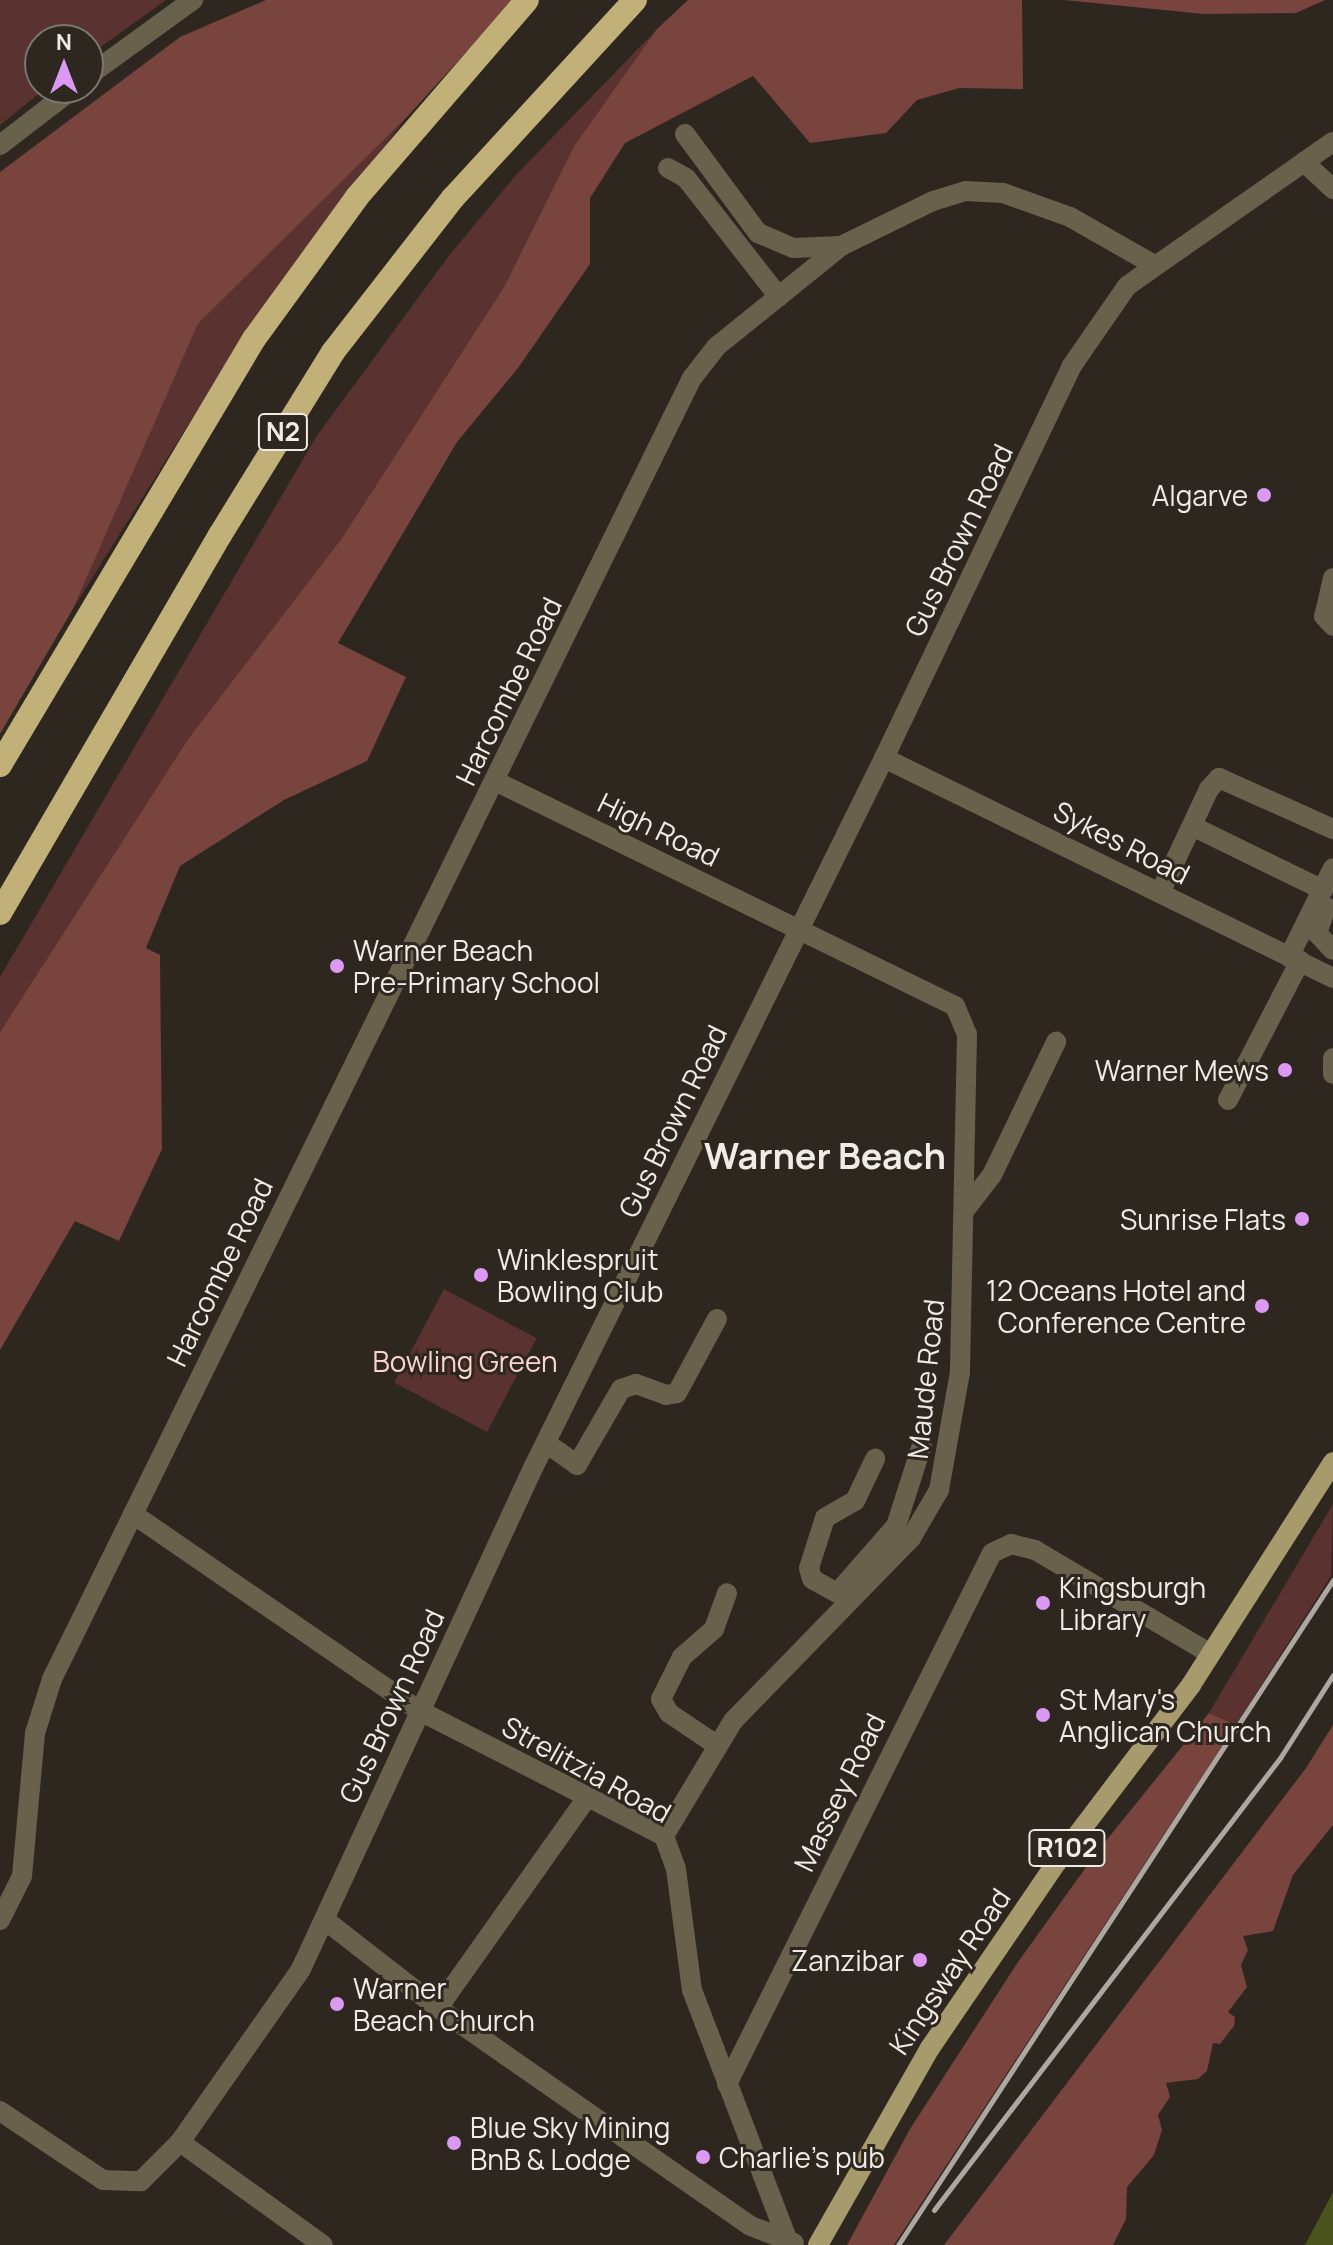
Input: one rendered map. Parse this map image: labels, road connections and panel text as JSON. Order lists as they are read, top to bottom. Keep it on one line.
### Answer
{"streets":{"highway":["N2"],"main road":["R102","Kingsway Road"],"street":["Gus Brown Road","Harcombe Road","High Road","Sykes Road","Maude Road","Strelitzia Road","Massey Road"]},"crossings":[["Gus Brown Road","Harcombe Road"],["Gus Brown Road","High Road"],["Gus Brown Road","Sykes Road"],["Gus Brown Road","Maude Road"],["Gus Brown Road","Strelitzia Road"],["Harcombe Road","High Road"],["Harcombe Road","Strelitzia Road"],["High Road","Maude Road"],["Maude Road","Strelitzia Road"],["Strelitzia Road","Massey Road"],["Massey Road","Kingsway Road"]],"districts":["Warner Beach"],"parks":["Bowling Green"],"places":["Algarve","Warner Beach Pre-Primary School","Warner Mews","Sunrise Flats","Winklespruit Bowling Club","12 Oceans Hotel and Conference Centre","Kingsburgh Library","St Mary's Anglican Church","Zanzibar","Warner Beach Church","Blue Sky Mining BnB & Lodge","Charlie's pub"],"north":"top"}
